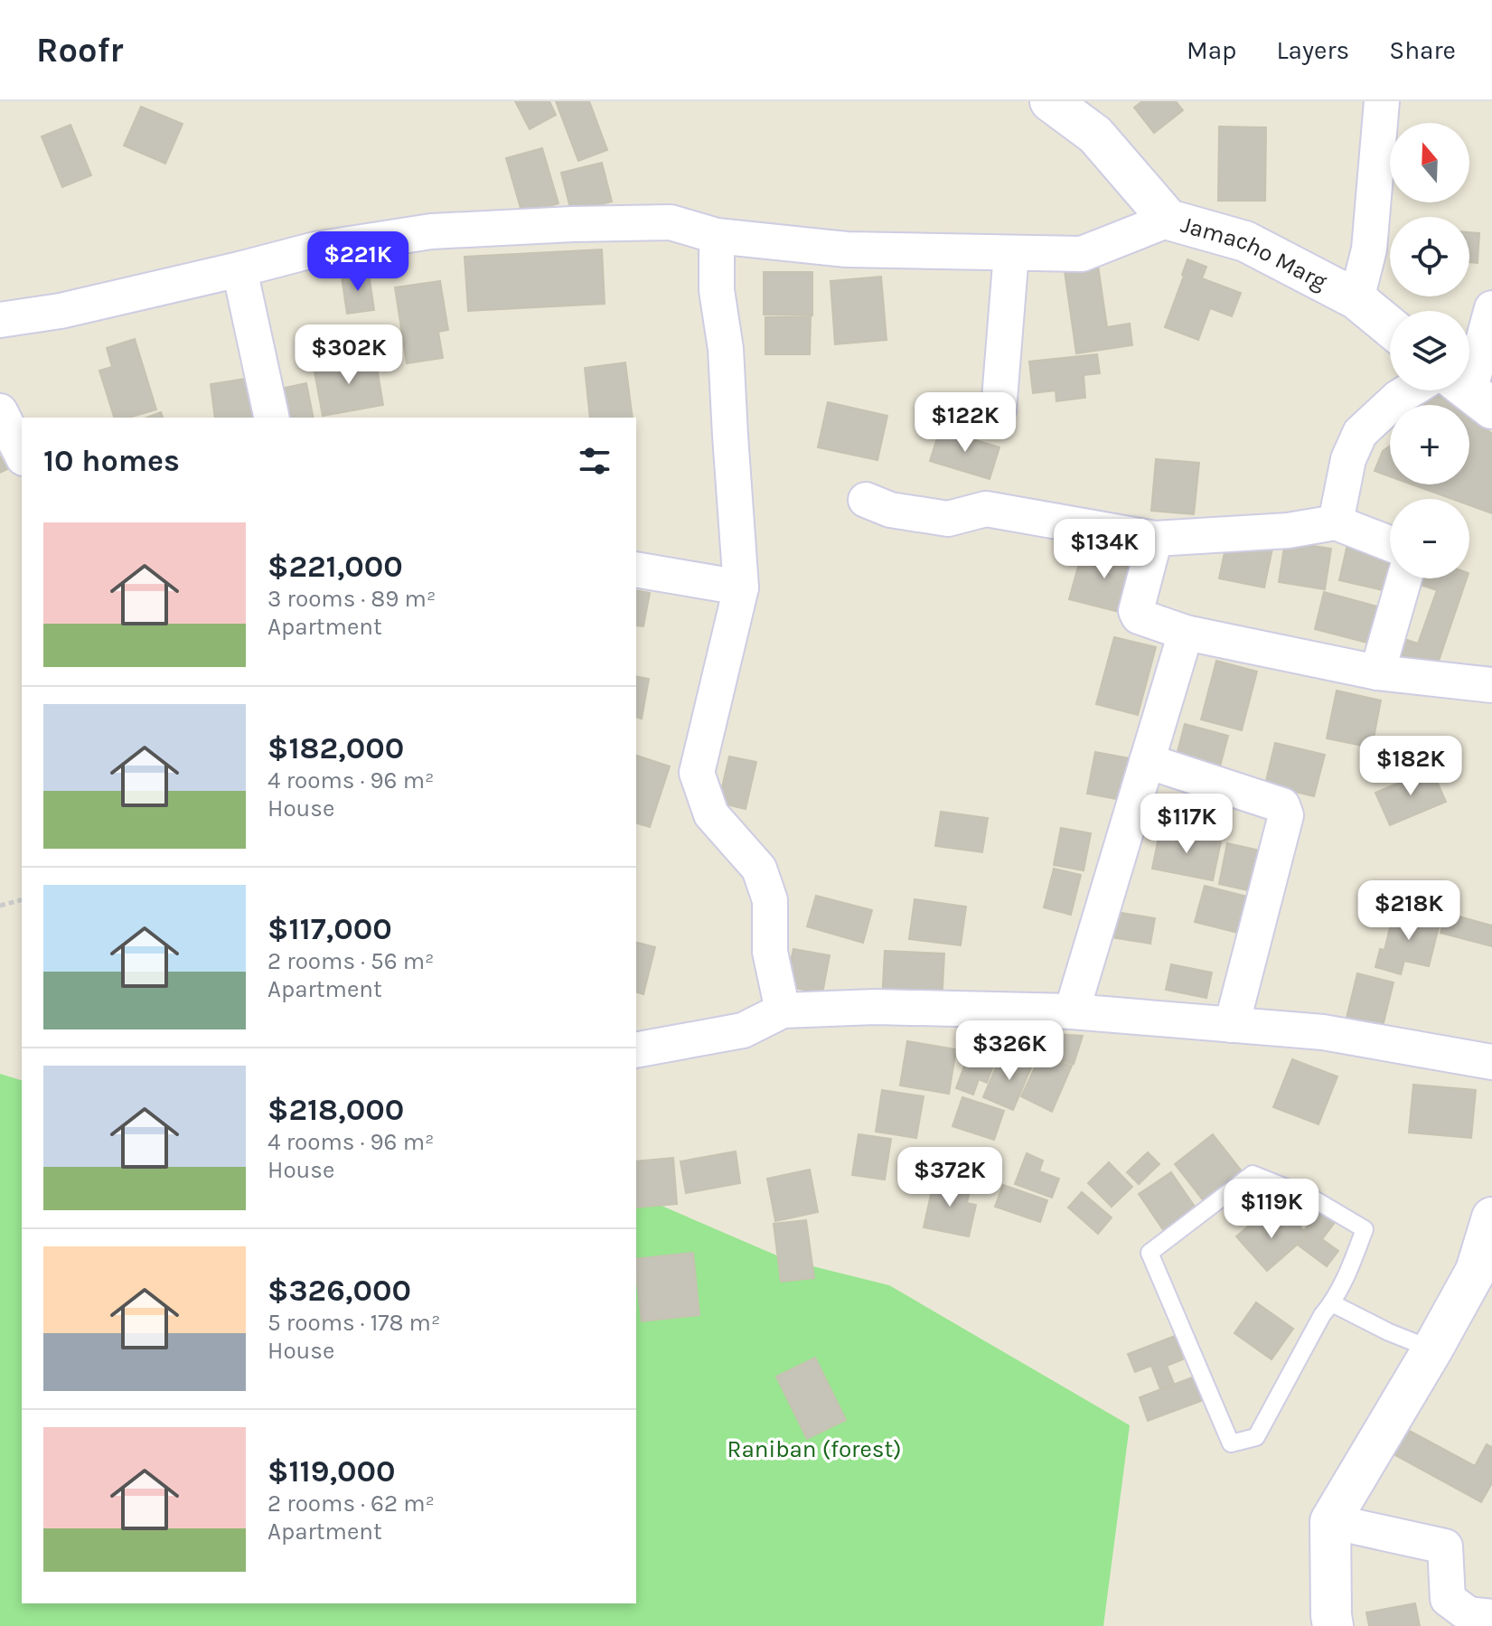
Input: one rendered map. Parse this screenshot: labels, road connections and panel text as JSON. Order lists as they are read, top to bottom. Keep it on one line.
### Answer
{"streets":{"street":["Jamacho Marg"]},"parks":["Raniban (forest)"],"north":"top","page":{"header":"Roofr","nav":["Map","Layers","Share"],"map_buttons":["+","−"],"price":["$221K","$302K","$122K","$134K","$182K","$117K","$218K","$326K","$372K","$119K"],"heading":"10 homes","list":[{"name":"$221,000","note":"3 rooms · 89 m² · Apartment"},{"name":"$182,000","note":"4 rooms · 96 m² · House"},{"name":"$117,000","note":"2 rooms · 56 m² · Apartment"},{"name":"$218,000","note":"4 rooms · 96 m² · House"},{"name":"$326,000","note":"5 rooms · 178 m² · House"},{"name":"$119,000","note":"2 rooms · 62 m² · Apartment"}]}}
